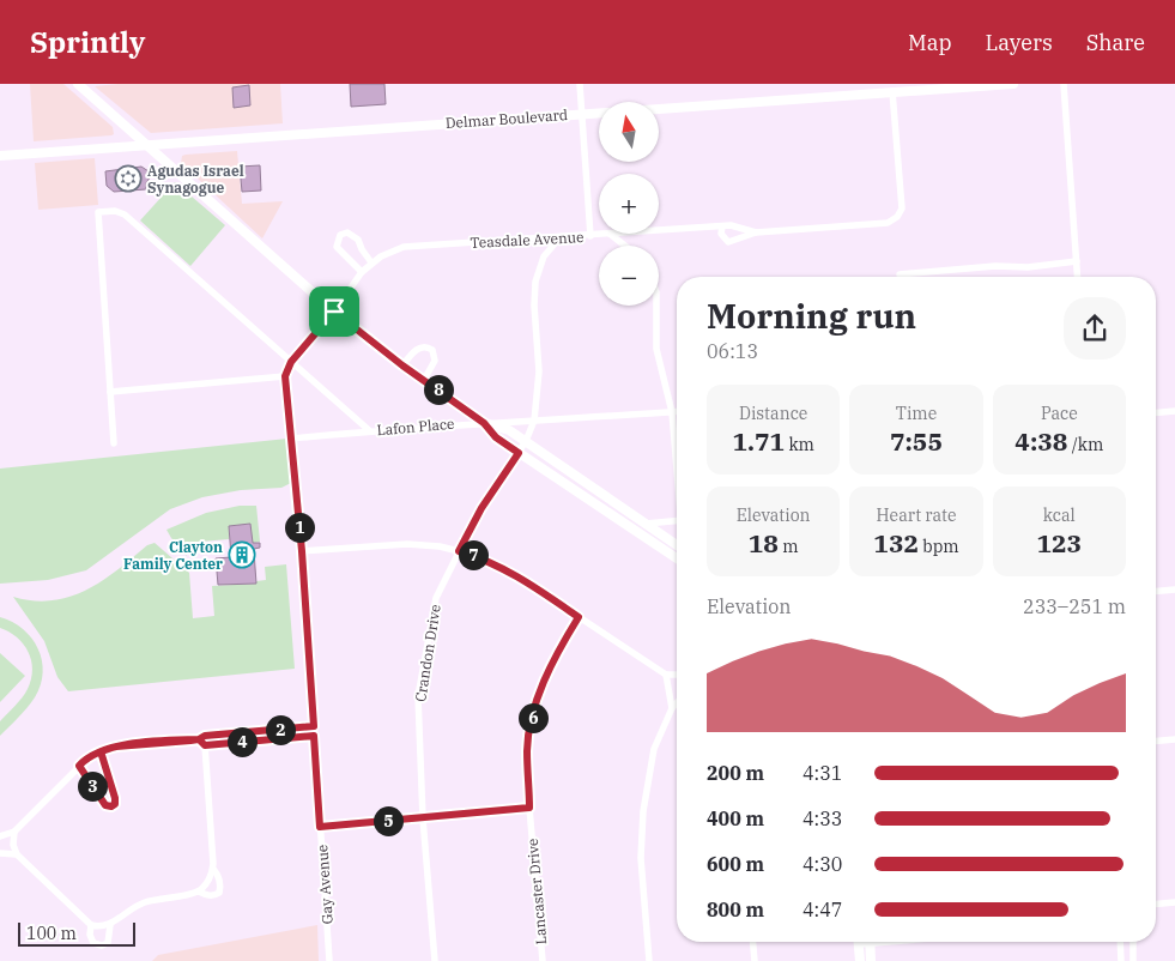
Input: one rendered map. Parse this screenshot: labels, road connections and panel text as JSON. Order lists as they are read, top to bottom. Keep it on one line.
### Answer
{"streets":{"street":["Delmar Boulevard","Teasdale Avenue","Lafon Place","Crandon Drive","Gay Avenue","Lancaster Drive"]},"crossings":[["Delmar Boulevard","Teasdale Avenue"],["Teasdale Avenue","Crandon Drive"],["Teasdale Avenue","Gay Avenue"],["Lafon Place","Crandon Drive"],["Lafon Place","Gay Avenue"]],"places":{"synagogue":["Agudas Israel Synagogue"],"building":["Clayton Family Center"]},"scale_bar":"100 m","north":"top","page":{"header":"Sprintly","nav":["Map","Layers","Share"],"map_buttons":["+","−"],"heading":["Morning run","06:13"],"pins":["8","1","7","6","2","4","3","5"],"stats":[["Distance","1.71 km"],["Time","7:55"],["Pace","4:38 /km"],["Elevation","18 m"],["Heart rate","132 bpm"],["kcal","123"]],"chart":["Elevation","233–251 m"],"list":[{"name":"200 m","note":"4:31"},{"name":"400 m","note":"4:33"},{"name":"600 m","note":"4:30"},{"name":"800 m","note":"4:47"}],"scale":"100 m"}}
